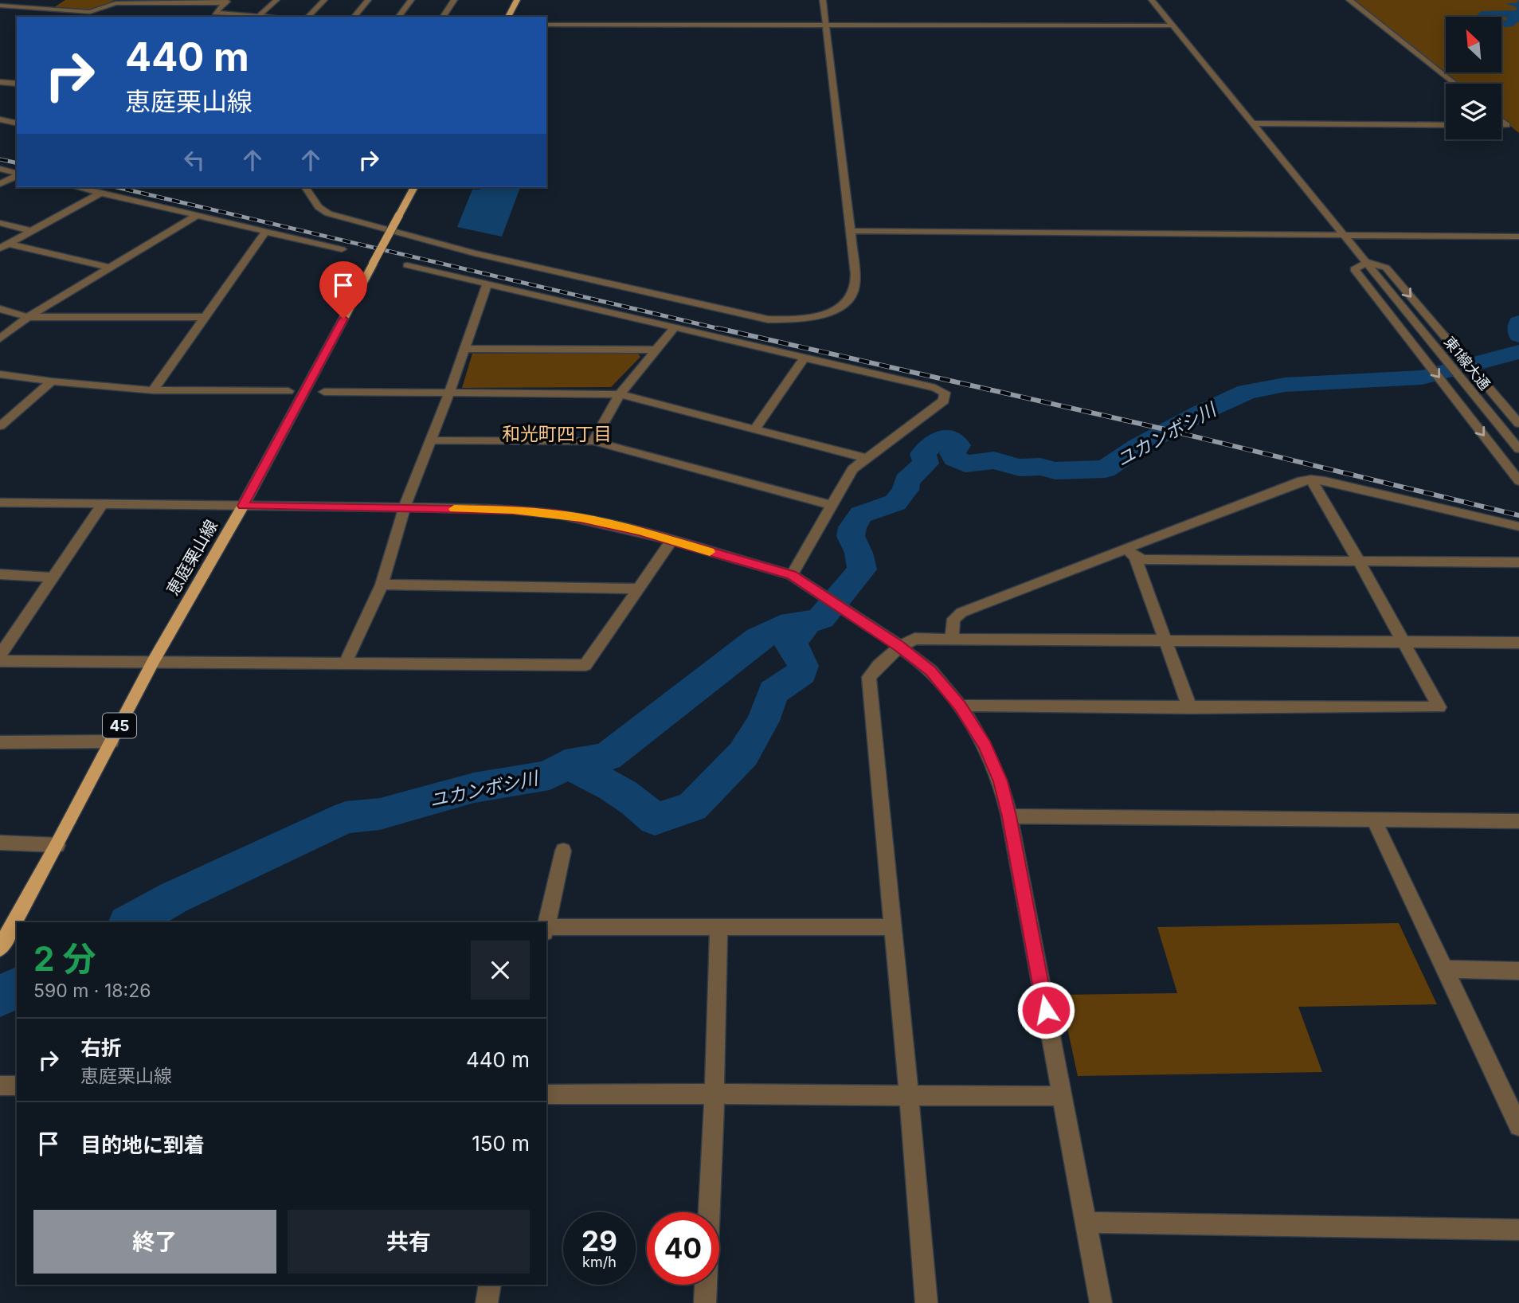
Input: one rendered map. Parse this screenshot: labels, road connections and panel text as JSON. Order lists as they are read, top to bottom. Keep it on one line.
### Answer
{"streets":{"main road":["恵庭栗山線","45"],"street":["東1線大通"]},"districts":["和光町四丁目"],"water":["ユカンボシ川"],"north":"top left","page":{"turn":["440 m","恵庭栗山線"],"heading":["2 分","590 m · 18:26"],"list":[{"name":"右折","note":"恵庭栗山線","value":"440 m"},{"name":"目的地に到着","value":"150 m"}],"buttons":["終了","共有"],"speed":"29 km/h","limit":"40"}}
